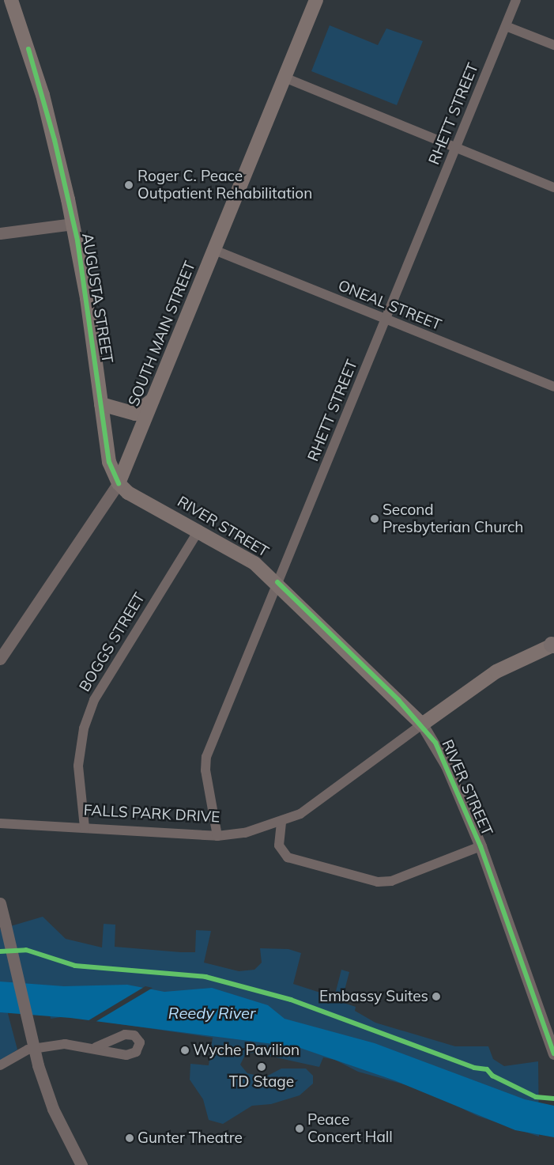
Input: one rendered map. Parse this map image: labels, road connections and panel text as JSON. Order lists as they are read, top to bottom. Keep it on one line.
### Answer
{"streets":{"main road":["AUGUSTA STREET","SOUTH MAIN STREET","RIVER STREET","FALLS PARK DRIVE"],"street":["RHETT STREET","ONEAL STREET","BOGGS STREET"]},"crossings":[["RHETT STREET","ONEAL STREET"],["RHETT STREET","RIVER STREET"],["RHETT STREET","FALLS PARK DRIVE"],["AUGUSTA STREET","SOUTH MAIN STREET"],["AUGUSTA STREET","RIVER STREET"],["ONEAL STREET","SOUTH MAIN STREET"],["SOUTH MAIN STREET","RIVER STREET"],["RIVER STREET","BOGGS STREET"],["RIVER STREET","FALLS PARK DRIVE"],["BOGGS STREET","FALLS PARK DRIVE"]],"water":["Reedy River"],"places":["Roger C. Peace Outpatient Rehabilitation","Second Presbyterian Church","Embassy Suites","Wyche Pavilion","TD Stage","Peace Concert Hall","Gunter Theatre"]}
